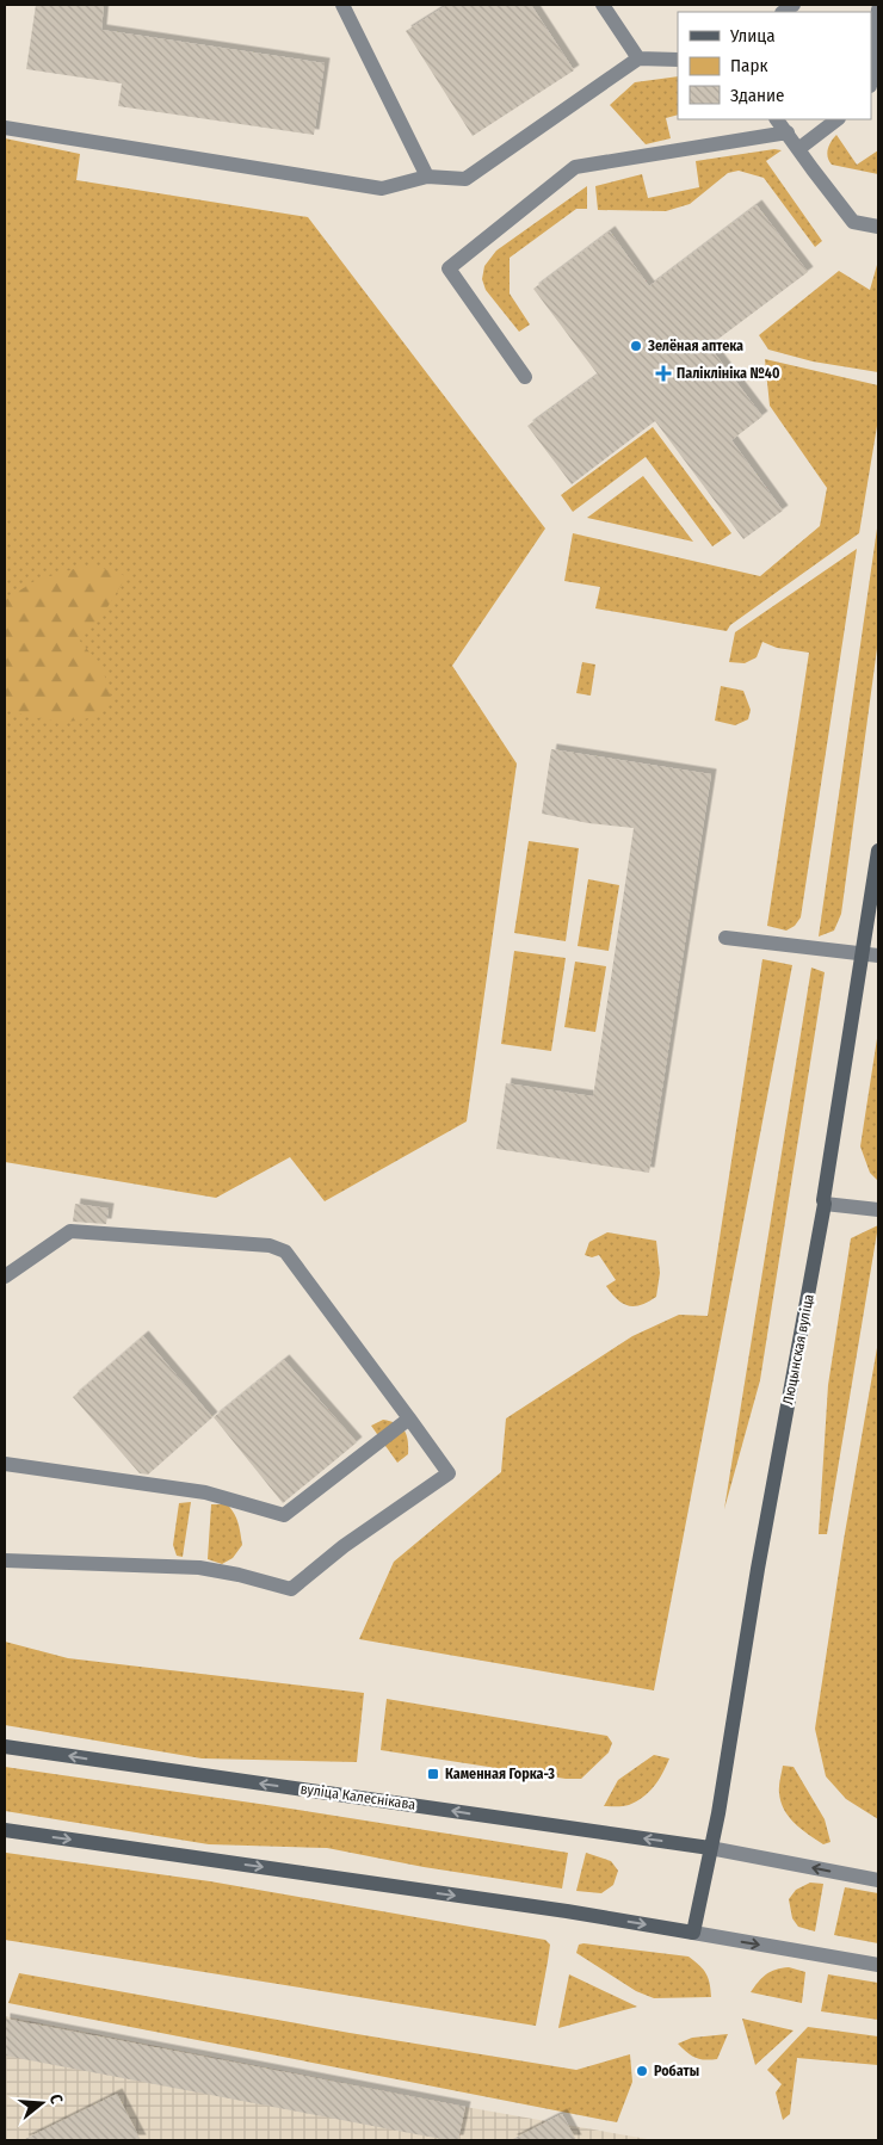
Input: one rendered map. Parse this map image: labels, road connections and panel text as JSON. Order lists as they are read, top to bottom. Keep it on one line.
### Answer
{"streets":{"main road":["Люцынская вуліца","вуліца Калеснікава"]},"crossings":[["Люцынская вуліца","вуліца Калеснікава"]],"places":{"other":["Зелёная аптека","Робаты"],"health":["Паліклініка №40"],"transit":["Каменная Горка-3"]},"legend":["Улица","Парк","Здание"],"north":"right"}
